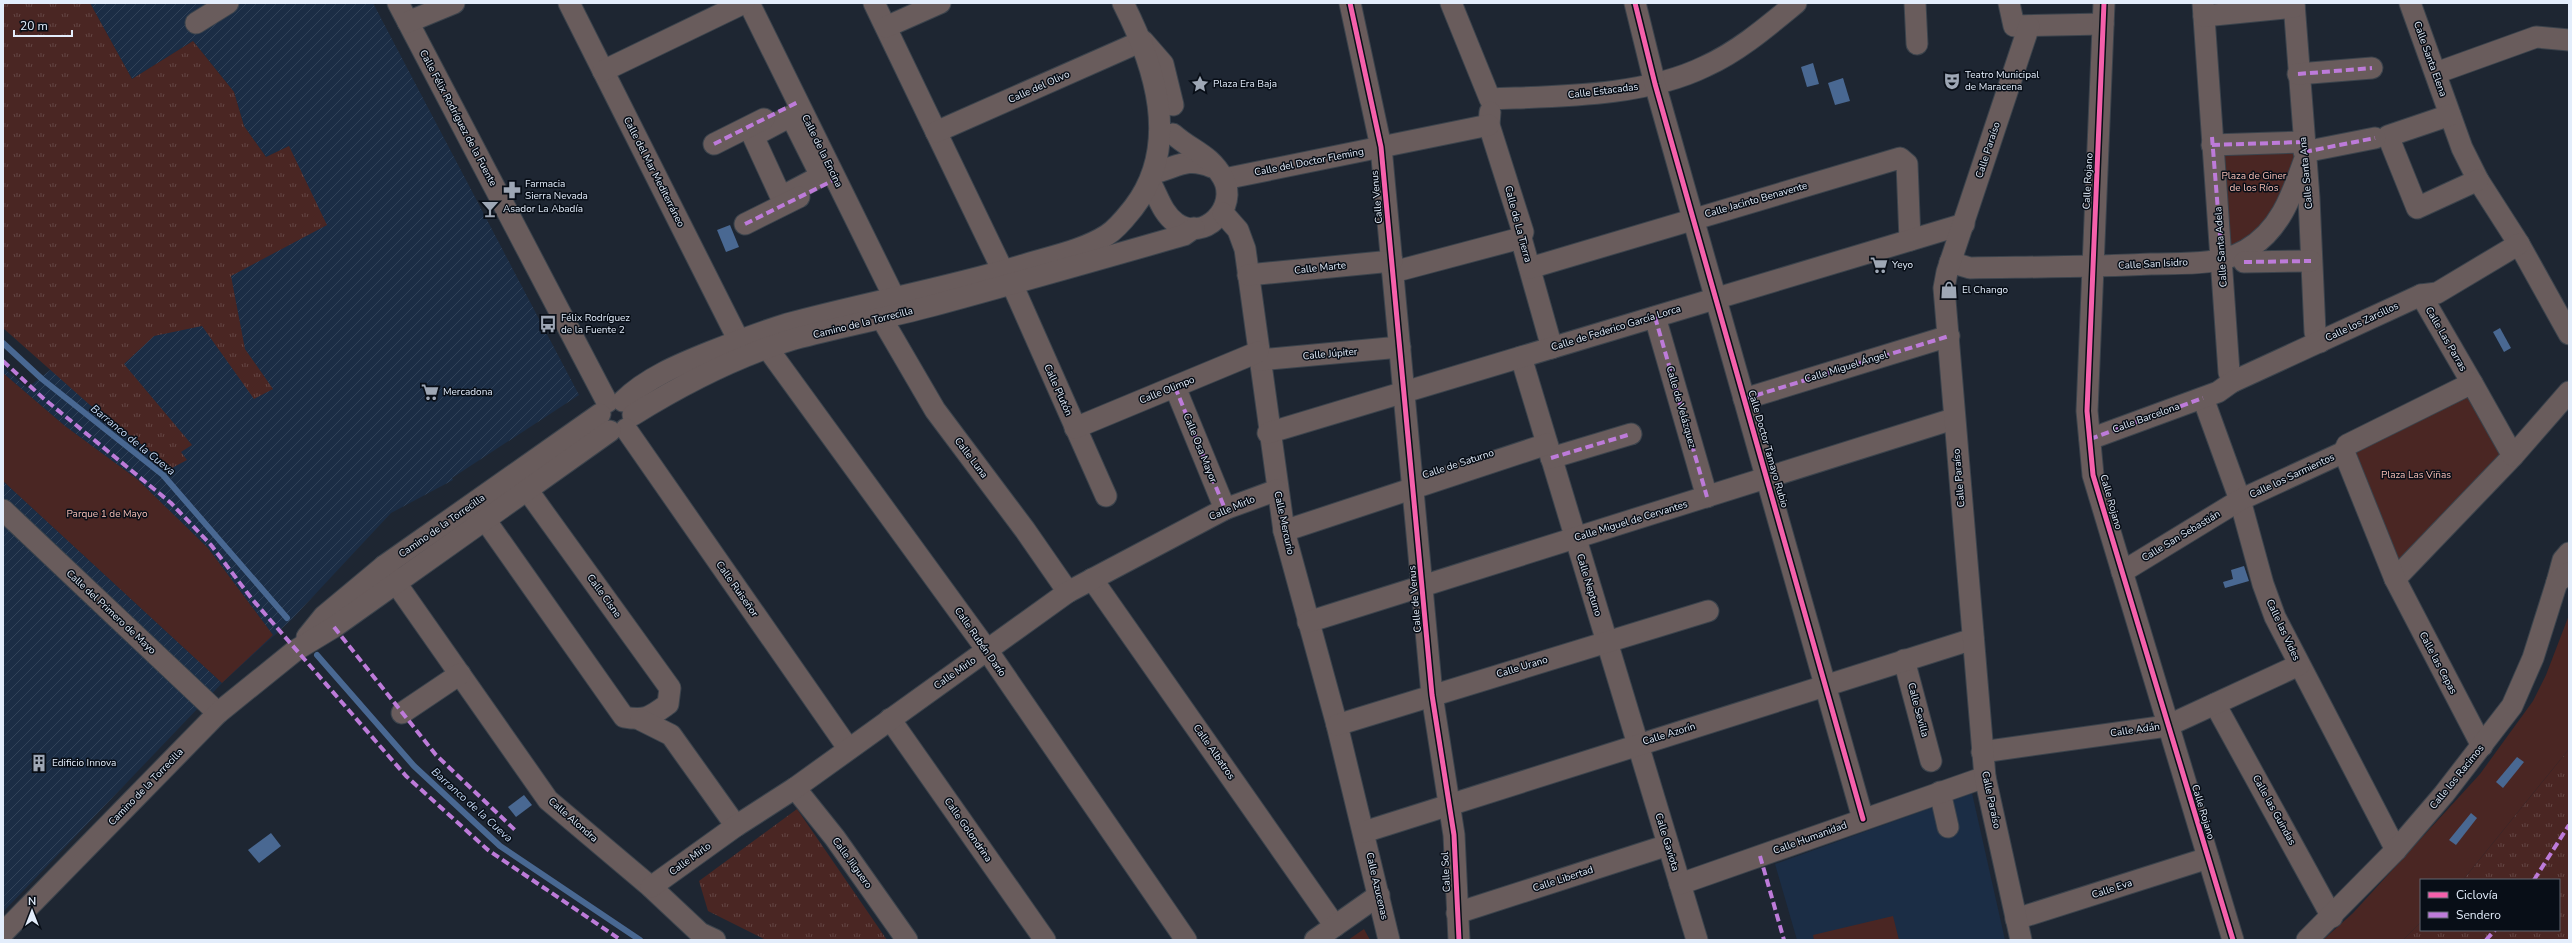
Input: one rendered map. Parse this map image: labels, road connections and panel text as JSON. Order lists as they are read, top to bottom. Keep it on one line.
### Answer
{"streets":{"street":["Calle Santa Elena","Calle del Olivo","Calle Estacadas","Calle Félix Rodríguez de la Fuente","Calle Paraíso","Calle de la Encina","Calle del Doctor Fleming","Calle del Mar Mediterráneo","Calle Santa Ana","Calle Rojano","Calle Venus","Calle Jacinto Benavente","Calle de La Tierra","Calle Santa Adela","Calle San Isidro","Calle Marte","Calle los Zarcillos","Camino de la Torrecilla","Calle de Federico García Lorca","Calle Las Parras","Calle Júpiter","Calle Miguel Ángel","Calle Plutón","Calle Olimpo","Calle de Velázquez","Calle Barcelona","Calle Osa Mayor","Calle Doctor Tamayo Rubio","Calle Luna","Calle de Saturno","Calle los Sarmientos","Calle Mirlo","Calle Miguel de Cervantes","Calle Mercurio","Calle San Sebastián","Calle Neptuno","Calle Ruiseñor","Calle Cisne","Calle de Venus","Calle del Primero de Mayo","Calle las Vides","Calle Rubén Darío","Calle las Cepas","Calle Urano","Calle Sevilla","Calle Adán","Calle Azorín","Calle Albatros","Calle los Racimos","Calle las Guindas","Calle Alondra","Calle Golondrina","Calle Humanidad","Calle Gaviota","Calle Jilguero","Calle Sol","Calle Libertad","Calle Azucenas","Calle Eva"]},"crossings":[["Calle Santa Elena","Calle los Zarcillos"],["Calle Estacadas","Calle de La Tierra"],["Calle Estacadas","Calle Doctor Tamayo Rubio"],["Calle Félix Rodríguez de la Fuente","Camino de la Torrecilla"],["Calle Félix Rodríguez de la Fuente","Calle Ruiseñor"],["Calle Paraíso","Calle San Isidro"],["Calle Paraíso","Calle de Federico García Lorca"],["Calle Paraíso","Calle Miguel Ángel"],["Calle Paraíso","Calle Miguel de Cervantes"],["Calle Paraíso","Calle Adán"],["Calle Paraíso","Calle Azorín"],["Calle Paraíso","Calle Humanidad"],["Calle Paraíso","Calle Eva"],["Calle de la Encina","Camino de la Torrecilla"],["Calle del Doctor Fleming","Calle Venus"],["Calle del Doctor Fleming","Calle de La Tierra"],["Calle del Doctor Fleming","Camino de la Torrecilla"],["Calle del Doctor Fleming","Calle Mercurio"],["Calle del Mar Mediterráneo","Camino de la Torrecilla"],["Calle Santa Ana","Calle Santa Adela"],["Calle Santa Ana","Calle San Isidro"],["Calle Santa Ana","Calle los Zarcillos"],["Calle Rojano","Calle San Isidro"],["Calle Rojano","Calle Barcelona"],["Calle Rojano","Calle San Sebastián"],["Calle Rojano","Calle Adán"],["Calle Rojano","Calle Eva"],["Calle Venus","Calle Marte"],["Calle Venus","Calle de Federico García Lorca"],["Calle Venus","Calle Júpiter"],["Calle Venus","Calle de Venus"],["Calle Jacinto Benavente","Calle de La Tierra"],["Calle Jacinto Benavente","Calle de Federico García Lorca"],["Calle Jacinto Benavente","Calle Doctor Tamayo Rubio"],["Calle de La Tierra","Calle Marte"],["Calle de La Tierra","Calle de Federico García Lorca"],["Calle Santa Adela","Calle San Isidro"],["Calle Santa Adela","Calle los Zarcillos"],["Calle Marte","Calle Mercurio"],["Calle los Zarcillos","Calle Las Parras"],["Calle los Zarcillos","Calle Barcelona"],["Calle los Zarcillos","Calle las Vides"],["Camino de la Torrecilla","Calle Plutón"],["Camino de la Torrecilla","Calle Luna"],["Camino de la Torrecilla","Calle Mercurio"],["Camino de la Torrecilla","Calle Ruiseñor"],["Camino de la Torrecilla","Calle Cisne"],["Camino de la Torrecilla","Calle del Primero de Mayo"],["Camino de la Torrecilla","Calle Rubén Darío"],["Camino de la Torrecilla","Calle Alondra"],["Calle de Federico García Lorca","Calle de Velázquez"],["Calle de Federico García Lorca","Calle Doctor Tamayo Rubio"],["Calle de Federico García Lorca","Calle Mercurio"],["Calle de Federico García Lorca","Calle Neptuno"],["Calle de Federico García Lorca","Calle de Venus"],["Calle Júpiter","Calle Olimpo"],["Calle Júpiter","Calle Mercurio"],["Calle Miguel Ángel","Calle Doctor Tamayo Rubio"],["Calle Plutón","Calle Olimpo"],["Calle Olimpo","Calle Osa Mayor"],["Calle Olimpo","Calle Mercurio"],["Calle de Velázquez","Calle Miguel de Cervantes"],["Calle Barcelona","Calle las Vides"],["Calle Osa Mayor","Calle Mirlo"],["Calle Doctor Tamayo Rubio","Calle Miguel de Cervantes"],["Calle Doctor Tamayo Rubio","Calle Azorín"],["Calle Doctor Tamayo Rubio","Calle Humanidad"],["Calle Luna","Calle Mirlo"],["Calle de Saturno","Calle Mercurio"],["Calle de Saturno","Calle Neptuno"],["Calle de Saturno","Calle de Venus"],["Calle los Sarmientos","Calle San Sebastián"],["Calle los Sarmientos","Calle las Vides"],["Calle Mirlo","Calle Mercurio"],["Calle Mirlo","Calle Ruiseñor"],["Calle Mirlo","Calle Rubén Darío"],["Calle Mirlo","Calle Albatros"],["Calle Mirlo","Calle Alondra"],["Calle Mirlo","Calle Golondrina"],["Calle Mirlo","Calle Jilguero"],["Calle Miguel de Cervantes","Calle Mercurio"],["Calle Miguel de Cervantes","Calle Neptuno"],["Calle Miguel de Cervantes","Calle de Venus"],["Calle Mercurio","Calle Urano"],["Calle Mercurio","Calle Azorín"],["Calle Mercurio","Calle Azucenas"],["Calle San Sebastián","Calle las Vides"],["Calle Neptuno","Calle Urano"],["Calle Neptuno","Calle Azorín"],["Calle Neptuno","Calle Gaviota"],["Calle de Venus","Calle Urano"],["Calle de Venus","Calle Azorín"],["Calle de Venus","Calle Sol"],["Calle las Vides","Calle Adán"],["Calle las Vides","Calle los Racimos"],["Calle las Cepas","Calle los Racimos"],["Calle Sevilla","Calle Azorín"],["Calle Adán","Calle las Guindas"],["Calle Azorín","Calle Gaviota"],["Calle Azorín","Calle Sol"],["Calle Azorín","Calle Azucenas"],["Calle los Racimos","Calle las Guindas"],["Calle Humanidad","Calle Gaviota"],["Calle Gaviota","Calle Libertad"],["Calle Sol","Calle Libertad"]],"water":["Barranco de la Cueva"],"parks":["Plaza de Giner de los Ríos","Plaza Las Viñas","Parque 1 de Mayo"],"places":{"theatre":["Teatro Municipal de Maracena"],"place":["Plaza Era Baja"],"pharmacy":["Farmacia Sierra Nevada"],"bar":["Asador La Abadía"],"supermarket":["Yeyo","Mercadona"],"shop":["El Chango"],"bus stop":["Félix Rodríguez de la Fuente 2"],"building":["Edificio Innova"]},"legend":["Ciclovía","Sendero"],"scale_bar":"20 m","north":"top"}
